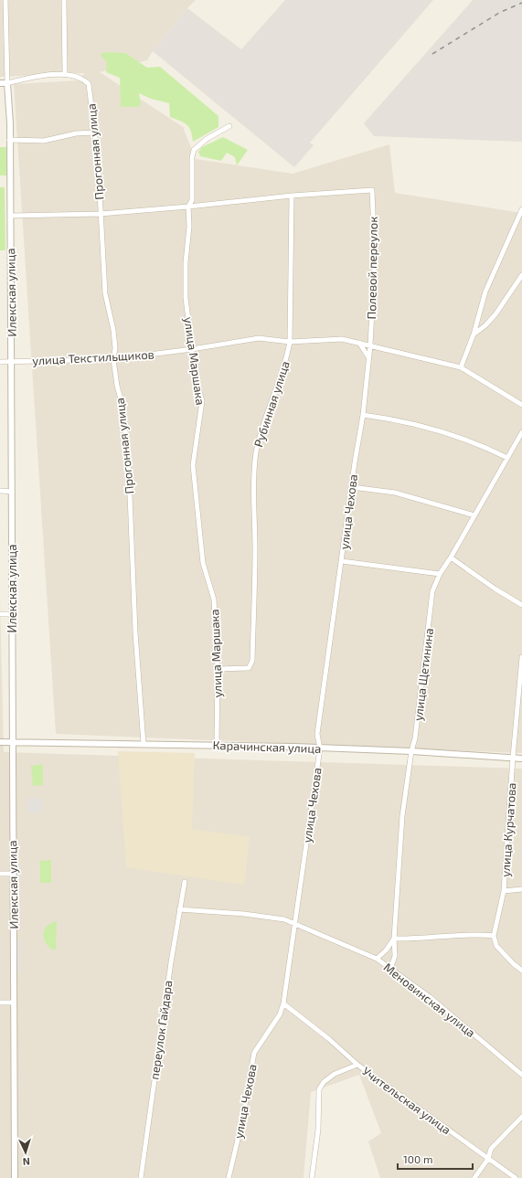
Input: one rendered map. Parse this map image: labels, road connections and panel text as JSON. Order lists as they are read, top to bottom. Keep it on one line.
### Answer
{"streets":{"street":["Прогонная улица","Полевой переулок","Илекская улица","улица Текстильщиков","улица Маршака","Рубинная улица","улица Чехова","улица Щетинина","Карачинская улица","улица Курчатова","Меновинская улица","переулок Гайдара","Учительская улица"]},"crossings":[["Прогонная улица","улица Текстильщиков"],["Прогонная улица","Карачинская улица"],["Полевой переулок","улица Текстильщиков"],["Полевой переулок","Рубинная улица"],["Полевой переулок","улица Чехова"],["Илекская улица","улица Текстильщиков"],["Илекская улица","Карачинская улица"],["улица Текстильщиков","улица Маршака"],["улица Текстильщиков","Рубинная улица"],["улица Текстильщиков","улица Чехова"],["улица Маршака","Рубинная улица"],["улица Маршака","Карачинская улица"],["улица Чехова","Карачинская улица"],["улица Чехова","Меновинская улица"],["улица Чехова","Учительская улица"],["улица Щетинина","Карачинская улица"],["улица Щетинина","Меновинская улица"],["Карачинская улица","улица Курчатова"],["Меновинская улица","переулок Гайдара"]],"scale_bar":"100 m","north":"bottom"}
